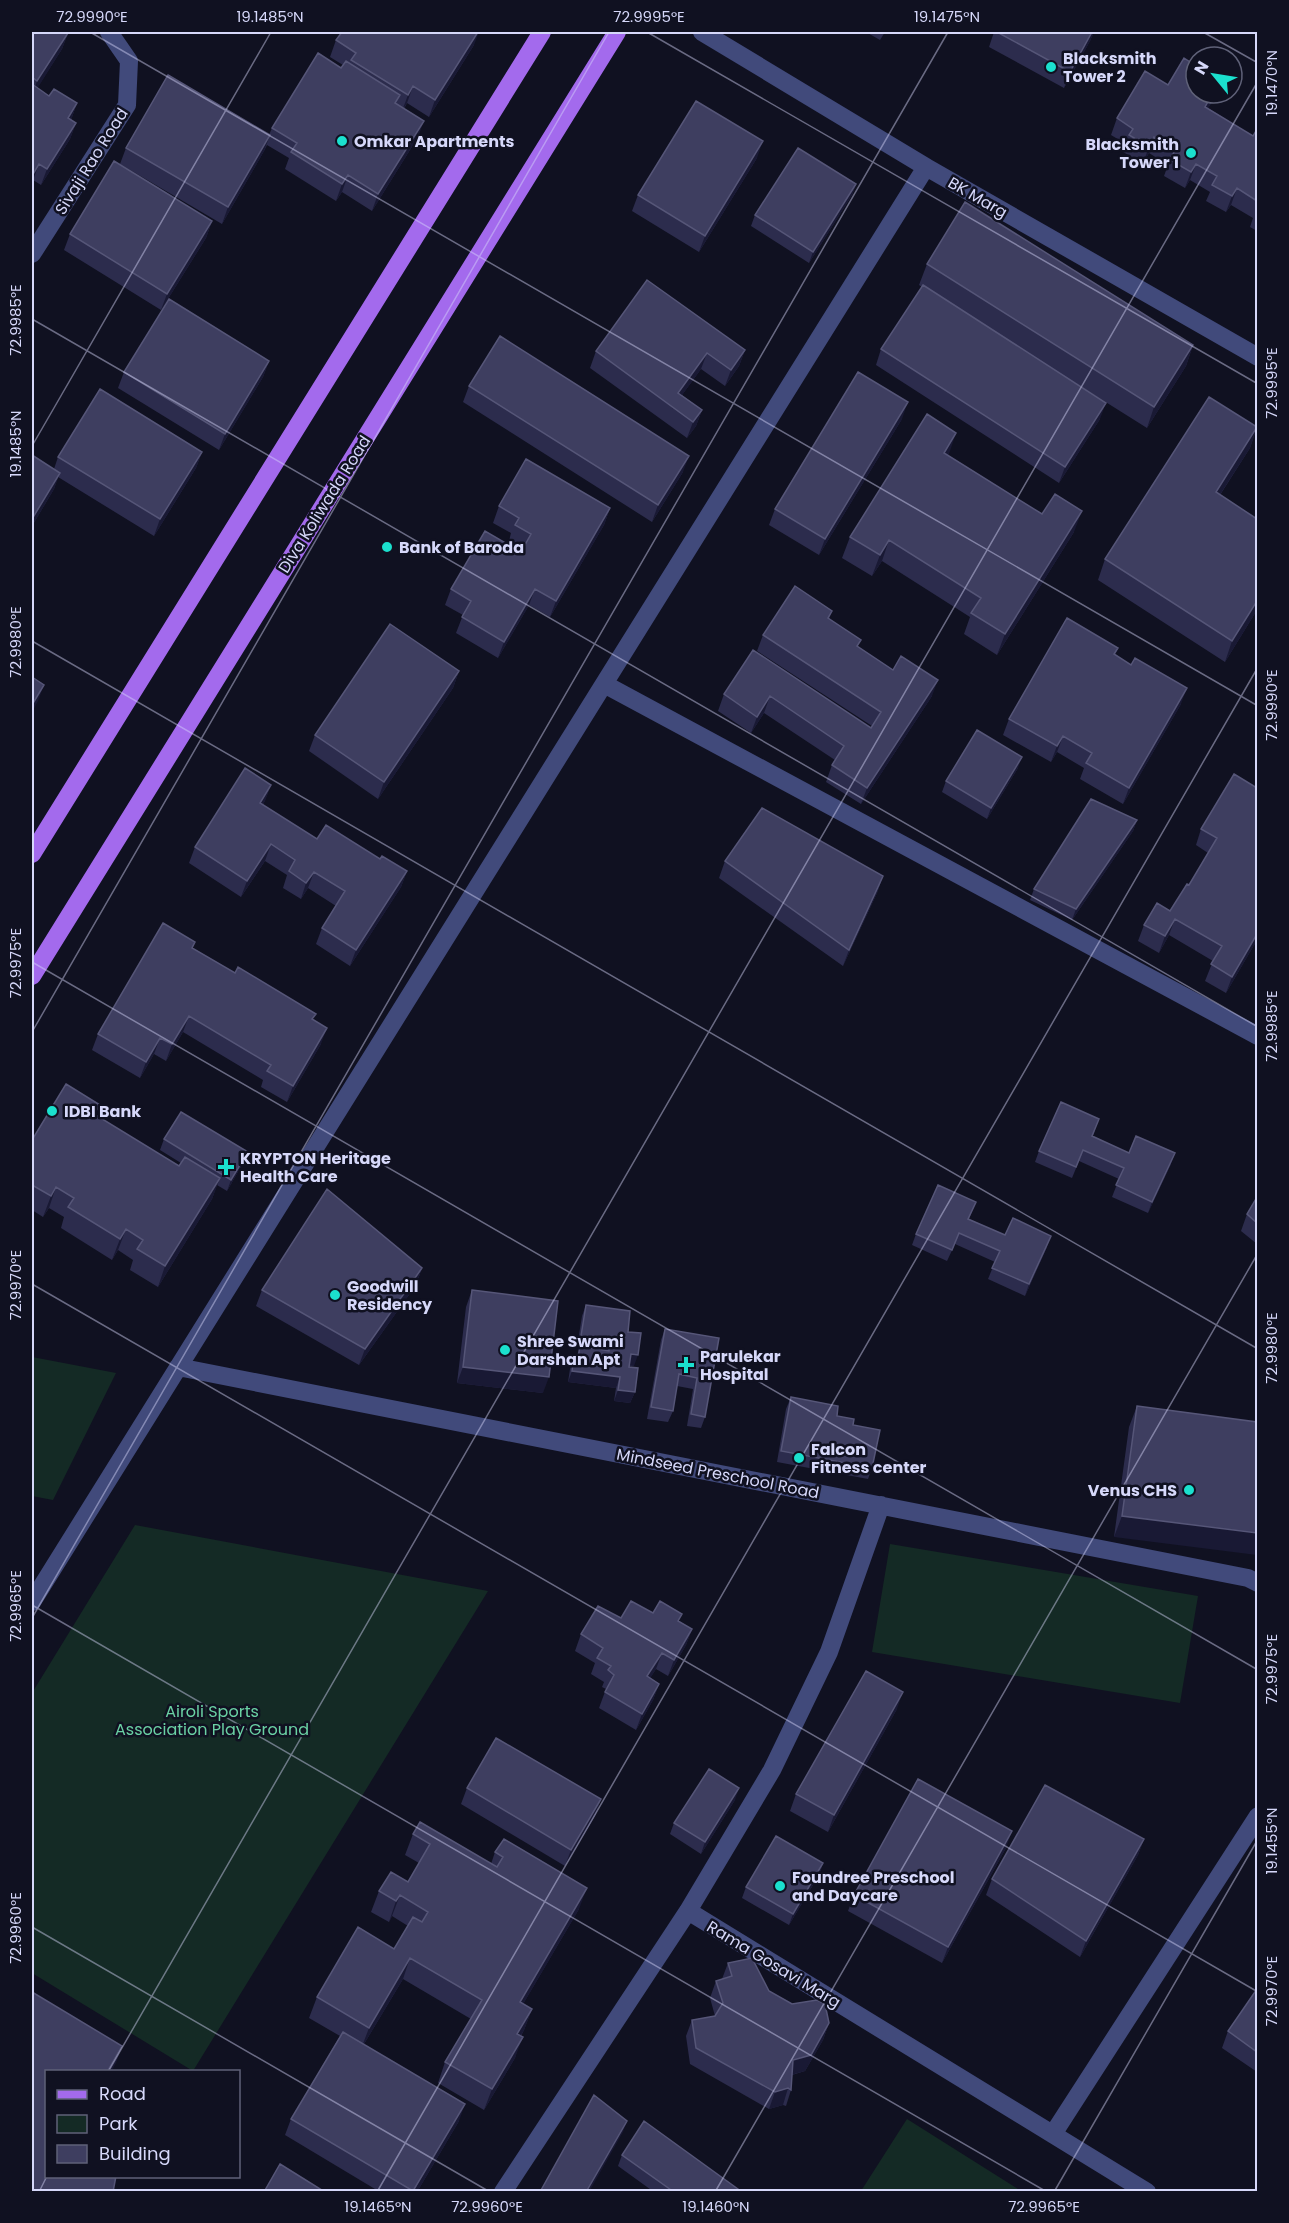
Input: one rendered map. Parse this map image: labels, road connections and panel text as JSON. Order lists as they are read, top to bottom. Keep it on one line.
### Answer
{"streets":{"main road":["Diva Koliwada Road"],"street":["Sivaji Rao Road","BK Marg","Mindseed Preschool Road","Rama Gosavi Marg"]},"parks":["Airoli Sports Association Play Ground"],"places":{"other":["Blacksmith Tower 2","Omkar Apartments","Blacksmith Tower 1","Bank of Baroda","IDBI Bank","Goodwill Residency","Shree Swami Darshan Apt","Falcon Fitness center","Venus CHS","Foundree Preschool and Daycare"],"health":["KRYPTON Heritage Health Care","Parulekar Hospital"]},"legend":["Road","Park","Building"],"north":"top left","coordinates":["72.9990°E","19.1485°N","72.9995°E","19.1475°N","19.1470°N","72.9985°E","72.9980°E","72.9975°E","72.9970°E","72.9965°E","19.1455°N","72.9960°E","19.1465°N","19.1460°N"]}
